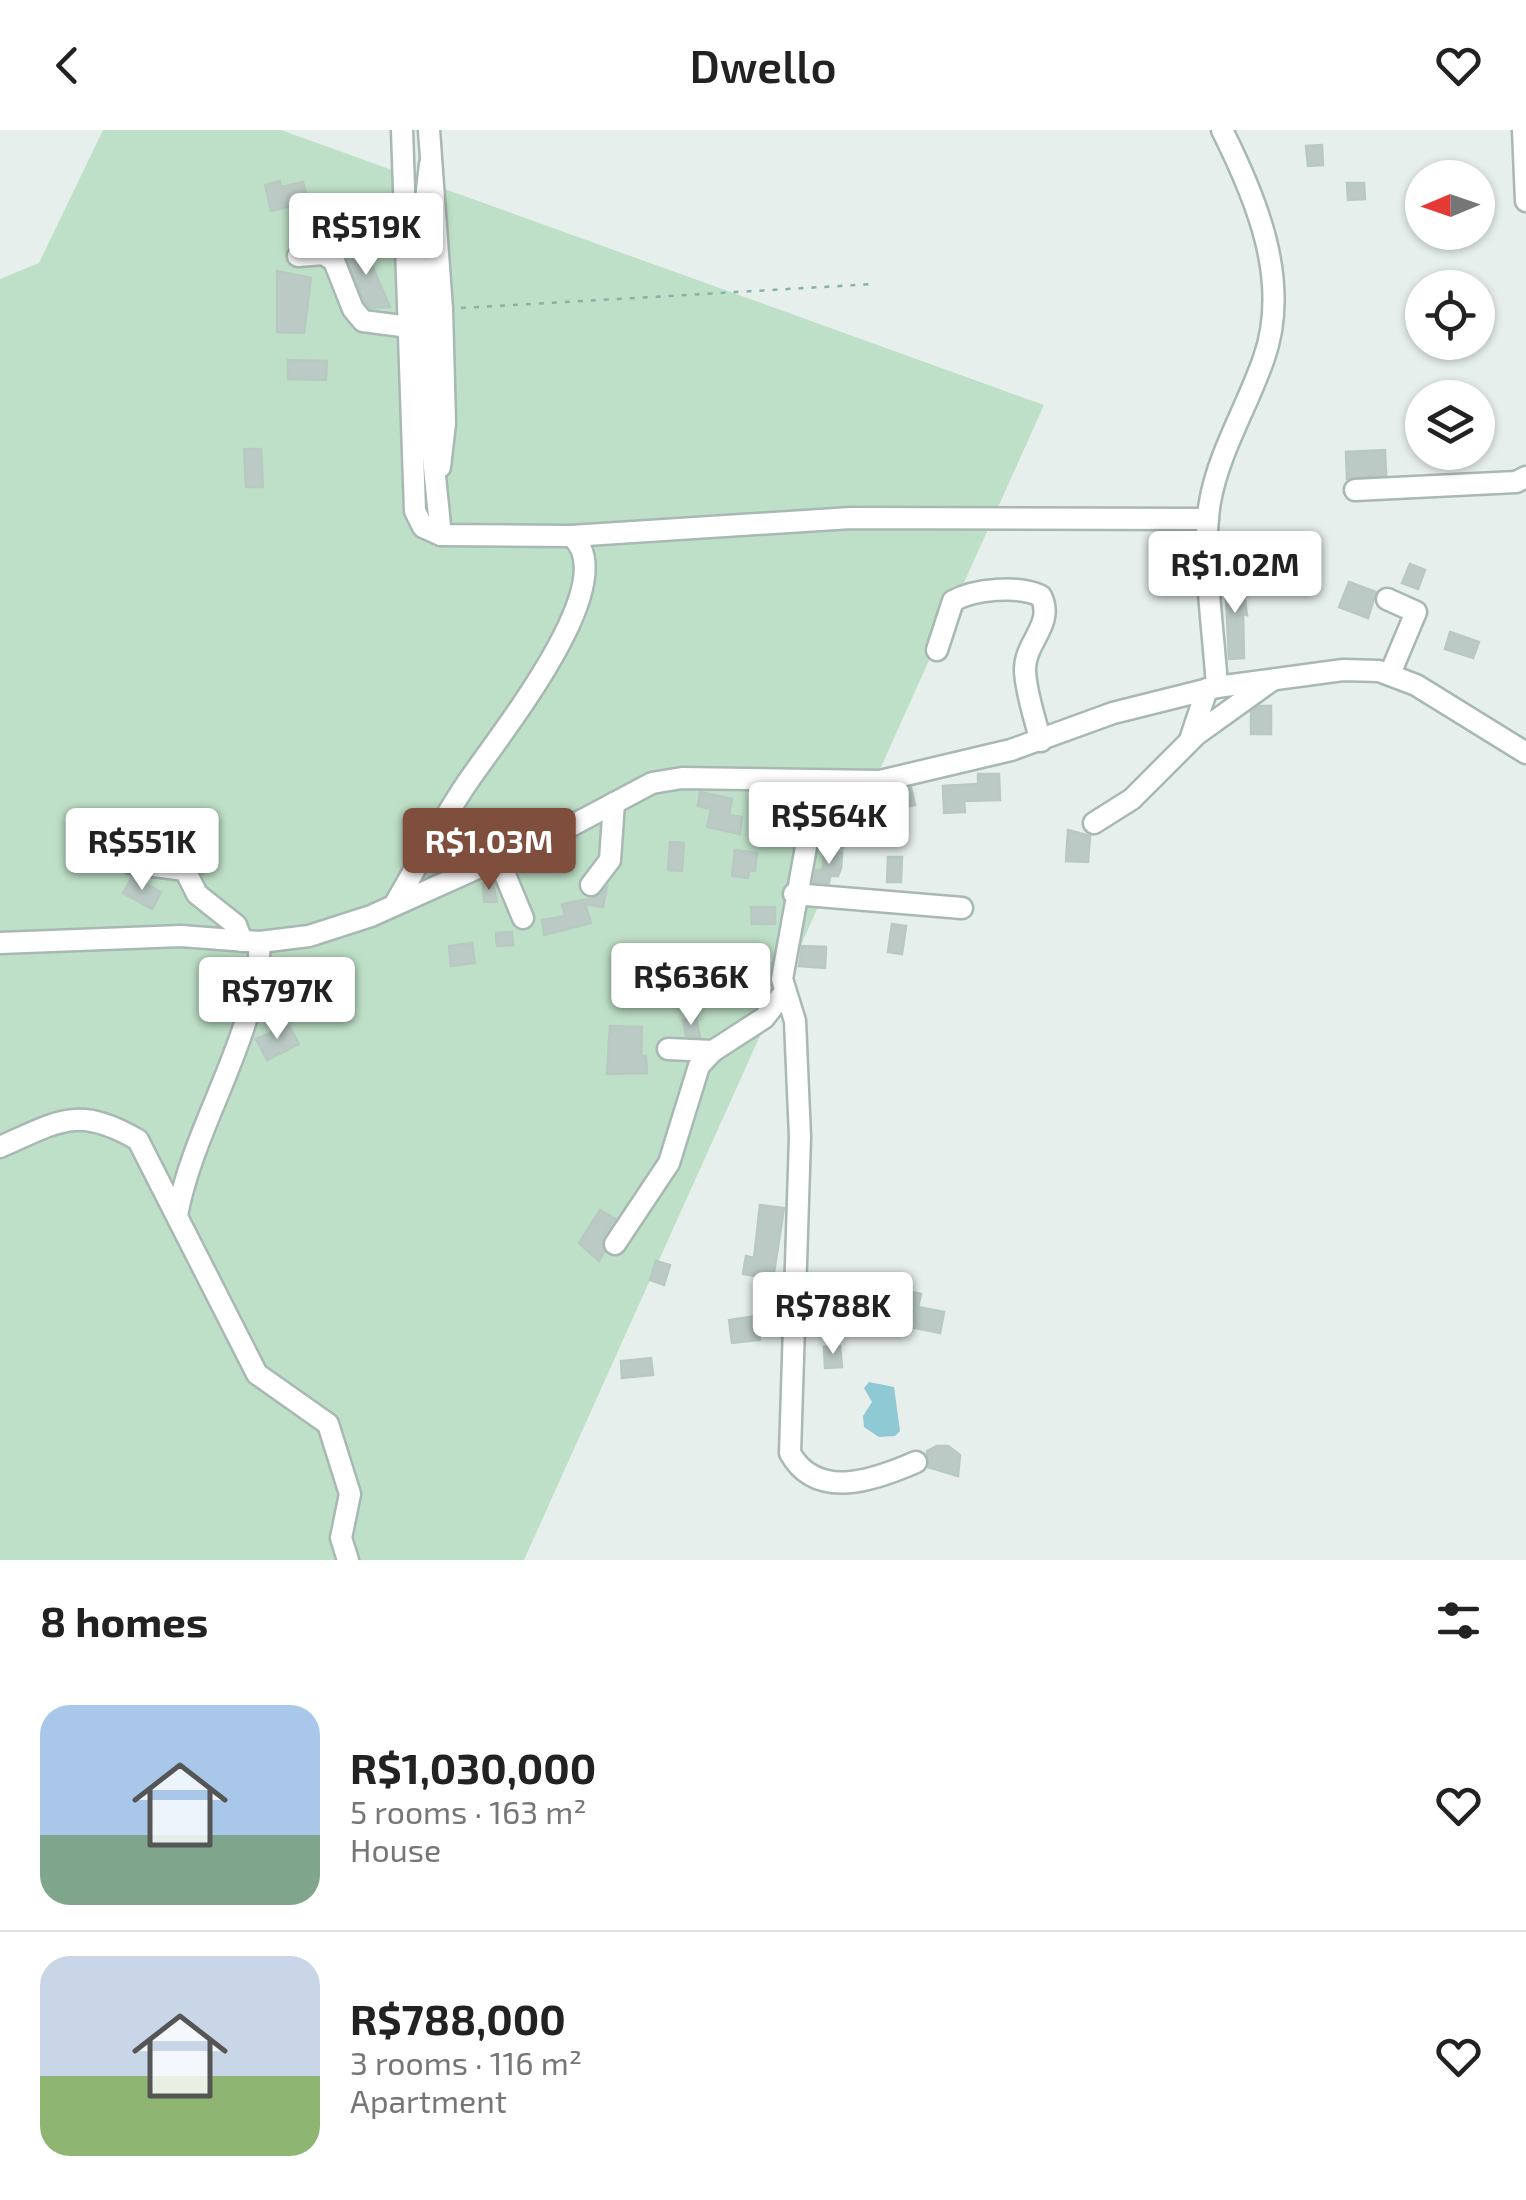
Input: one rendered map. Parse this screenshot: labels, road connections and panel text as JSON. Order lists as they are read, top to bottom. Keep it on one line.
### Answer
{"north":"left","page":{"header":"Dwello","price":["R$519K","R$1.02M","R$564K","R$551K","R$1.03M","R$636K","R$797K","R$788K"],"heading":"8 homes","list":[{"name":"R$1,030,000","note":"5 rooms · 163 m² · House"},{"name":"R$788,000","note":"3 rooms · 116 m² · Apartment"}]}}
